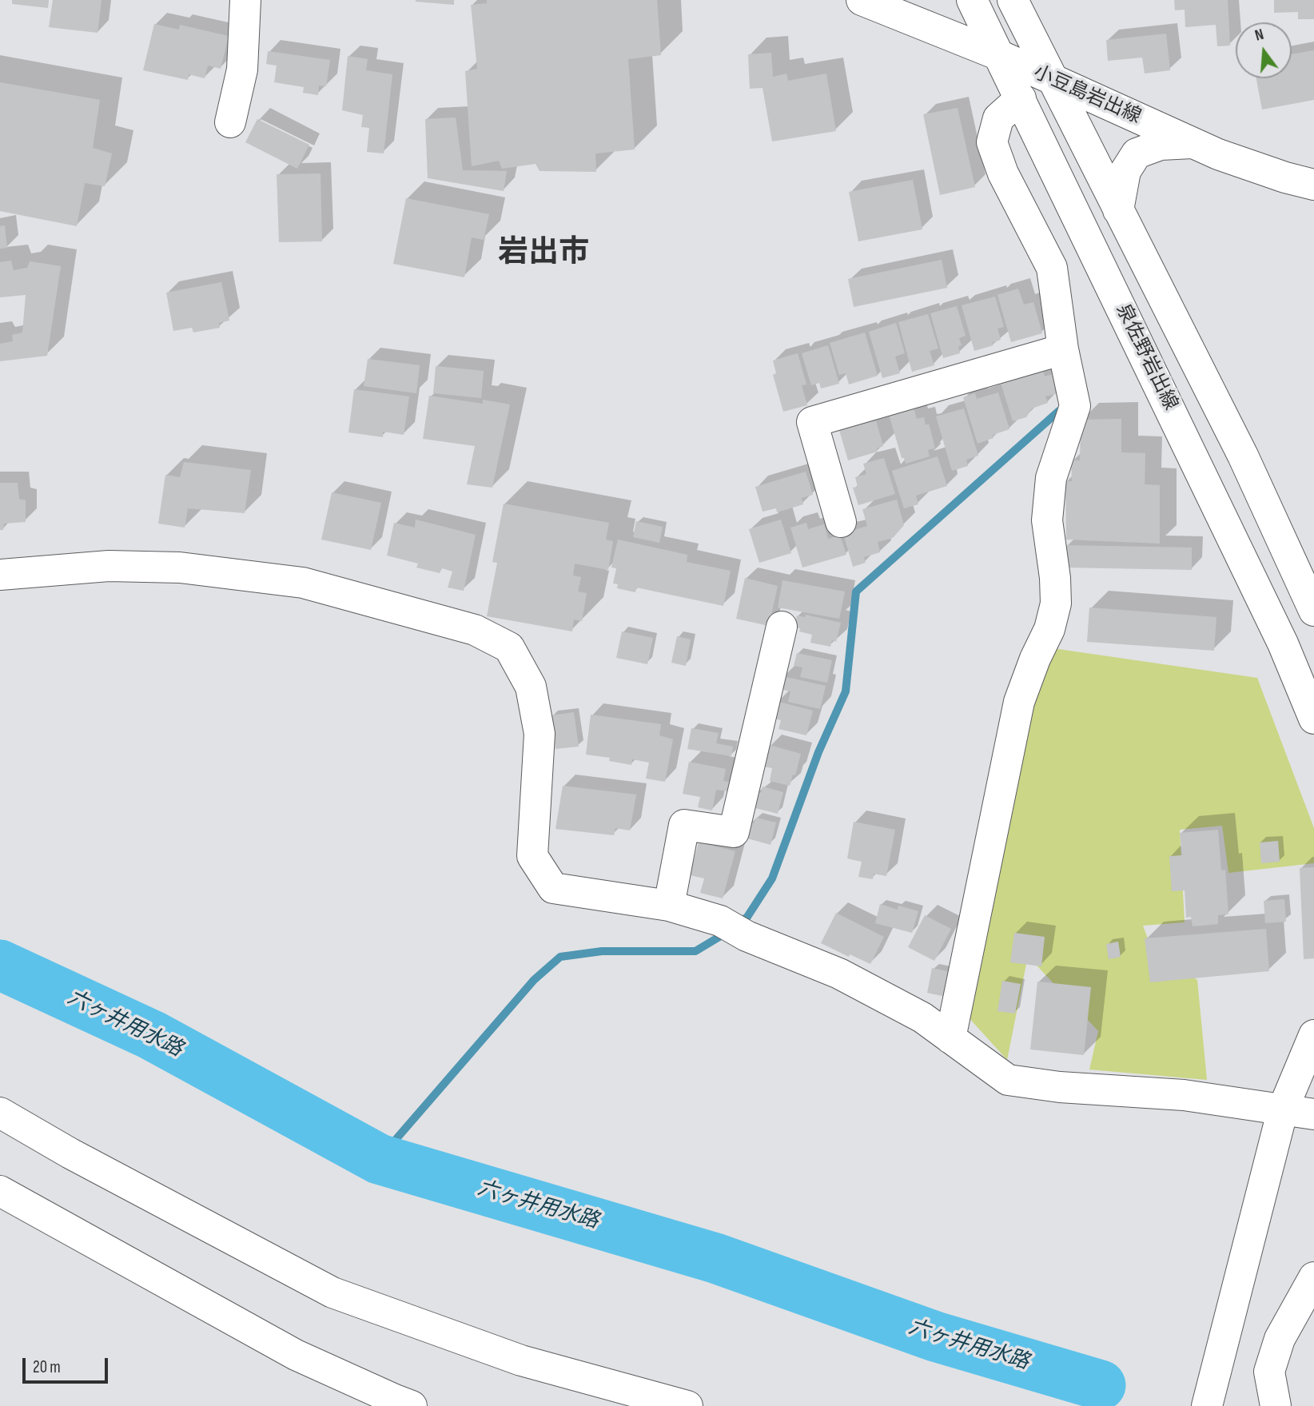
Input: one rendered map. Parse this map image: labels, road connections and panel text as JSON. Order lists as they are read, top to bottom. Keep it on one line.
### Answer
{"streets":{"street":["小豆島岩出線","泉佐野岩出線"]},"crossings":[["小豆島岩出線","泉佐野岩出線"]],"districts":["岩出市"],"water":["六ヶ井用水路"],"scale_bar":"20 m","north":"top"}
